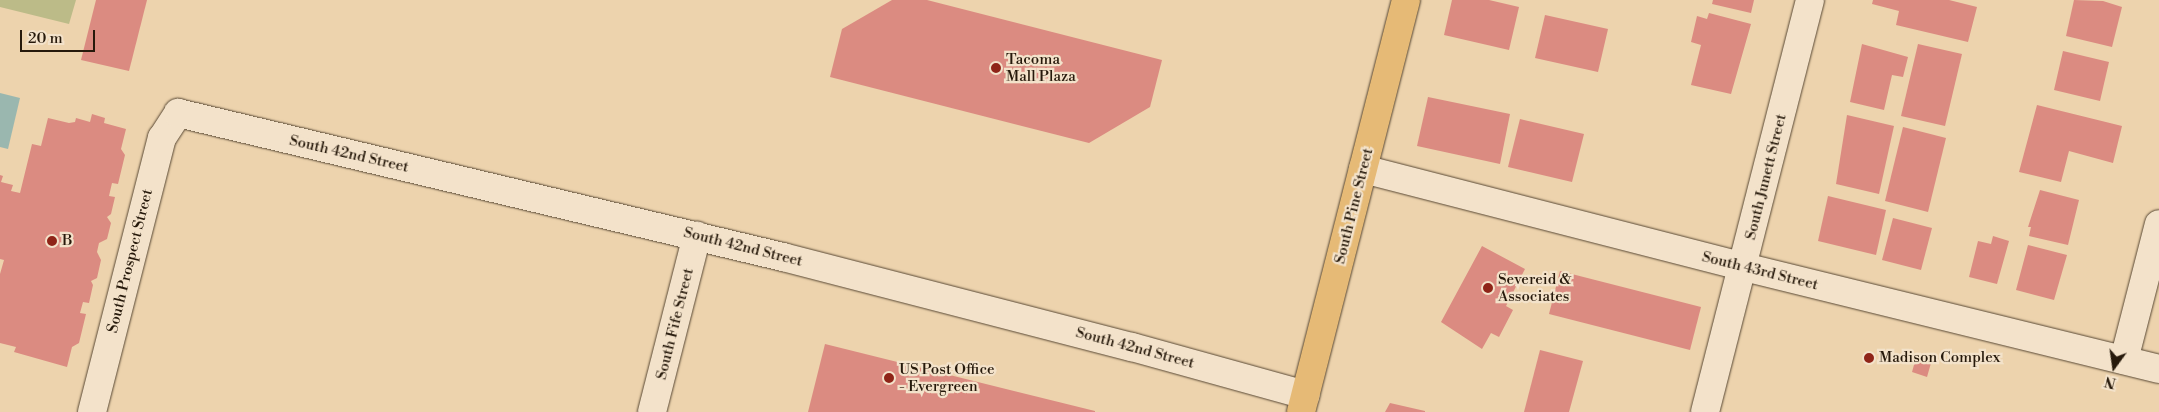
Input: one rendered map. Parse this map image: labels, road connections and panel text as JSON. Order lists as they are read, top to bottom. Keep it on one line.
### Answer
{"streets":{"main road":["South Pine Street"],"street":["South 42nd Street","South Junett Street","South Prospect Street","South 43rd Street","South Fife Street"]},"crossings":[["South 42nd Street","South Pine Street"],["South 42nd Street","South Prospect Street"],["South 42nd Street","South Fife Street"],["South Junett Street","South 43rd Street"],["South Pine Street","South 43rd Street"]],"places":["Tacoma Mall Plaza","B","Severeid & Associates","Madison Complex","US Post Office - Evergreen"],"scale_bar":"20 m","north":"bottom"}
